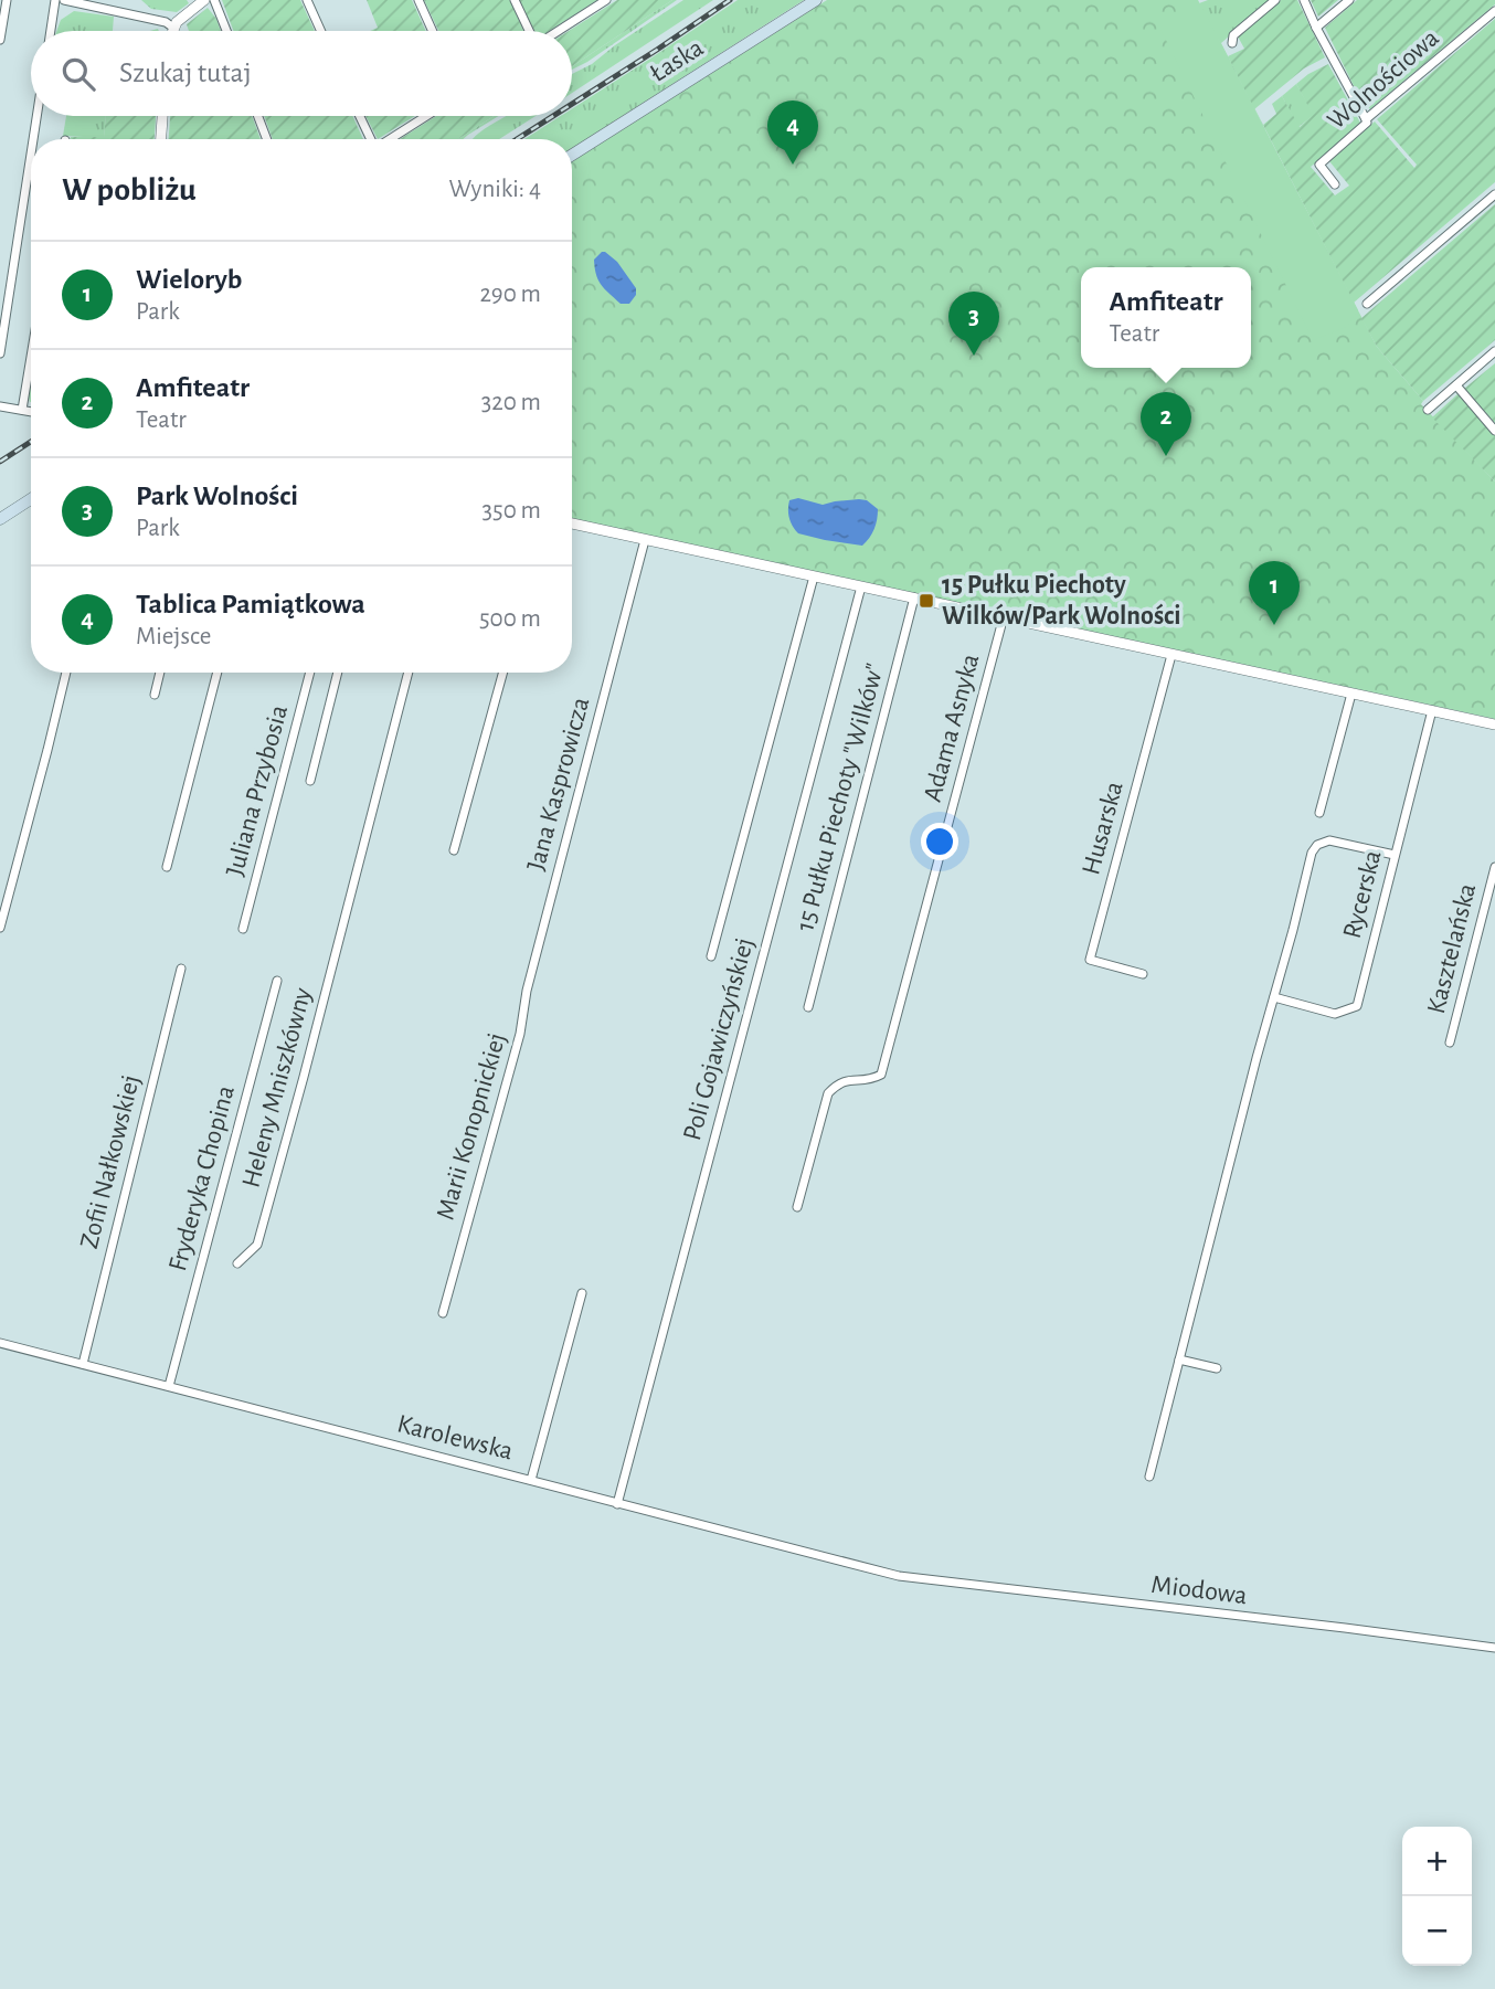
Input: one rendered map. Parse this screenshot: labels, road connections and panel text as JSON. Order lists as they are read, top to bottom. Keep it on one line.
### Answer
{"streets":{"main road":["Łaska"],"street":["Wolnościowa","Adama Asnyka","Jana Kasprowicza","Juliana Przybosia","15 Pułku Piechoty \"Wilków\"","Husarska","Rycerska","Kasztelańska","Poli Gojawiczyńskiej","Heleny Mniszkówny","Marii Konopnickiej","Zofii Nałkowskiej","Fryderyka Chopina","Karolewska","Miodowa"]},"crossings":[["Jana Kasprowicza","Marii Konopnickiej"],["Poli Gojawiczyńskiej","Karolewska"],["Zofii Nałkowskiej","Karolewska"],["Fryderyka Chopina","Karolewska"],["Karolewska","Miodowa"]],"places":{"transit":["15 Pułku Piechoty Wilków/Park Wolności"]},"page":{"search":"Szukaj tutaj","pins":["4","3","2","1"],"heading":["W pobliżu","Wyniki: 4"],"list":[{"mark":"1","name":"Wieloryb","note":"Park","value":"290 m"},{"mark":"2","name":"Amfiteatr","note":"Teatr","value":"320 m"},{"mark":"3","name":"Park Wolności","note":"Park","value":"350 m"},{"mark":"4","name":"Tablica Pamiątkowa","note":"Miejsce","value":"500 m"}],"popup":["Amfiteatr","Teatr"],"map_buttons":["+","−"]}}
